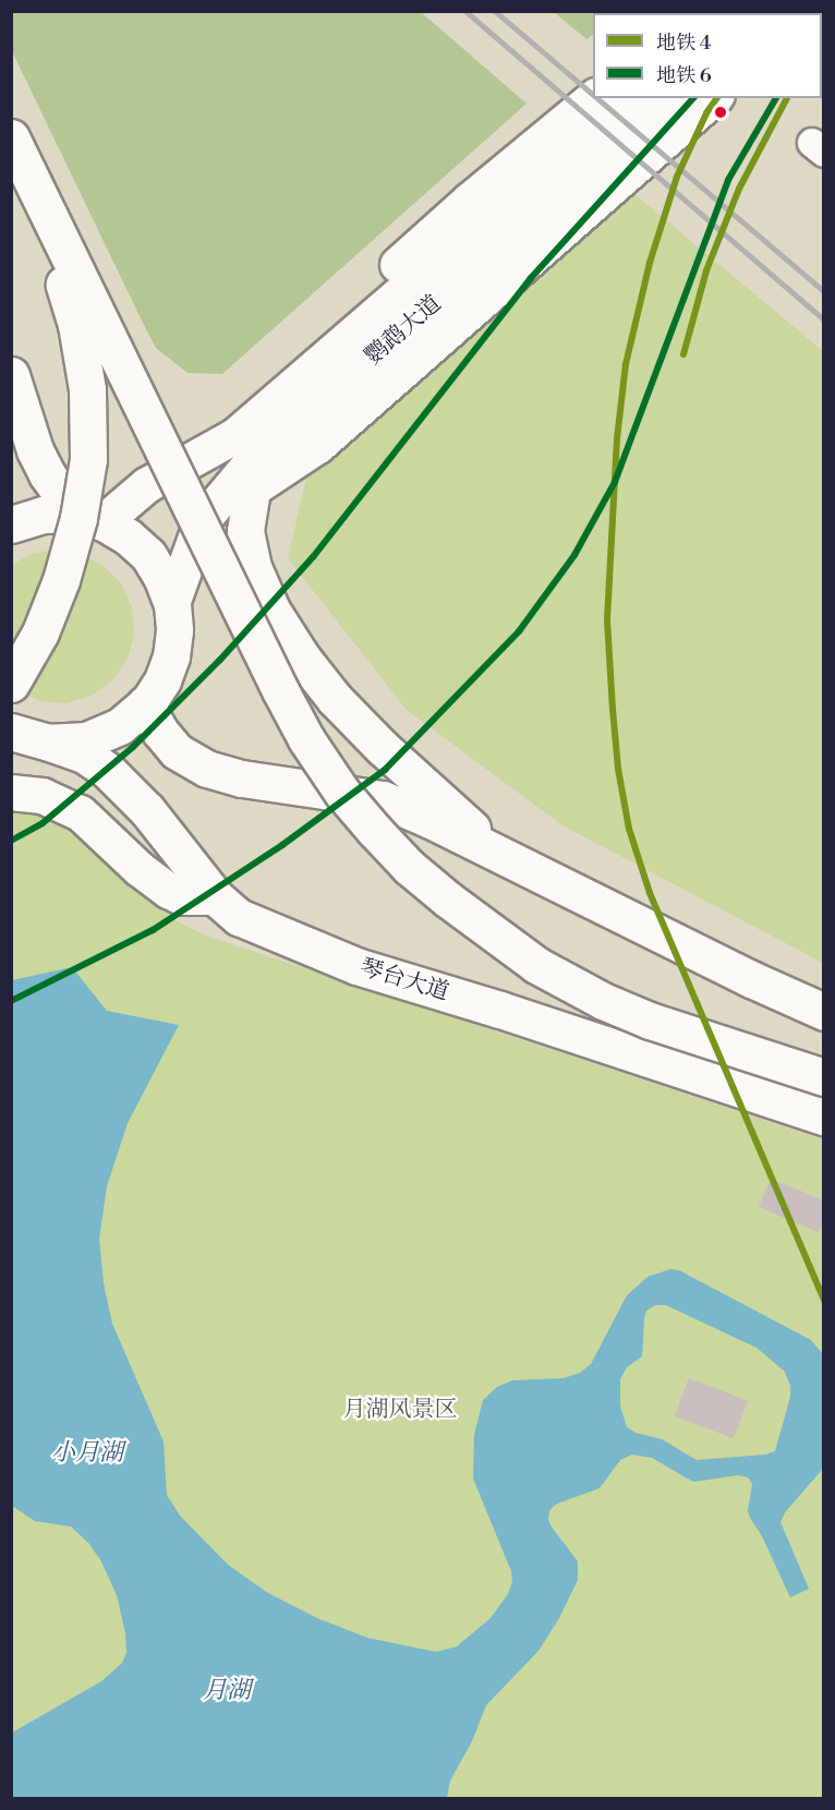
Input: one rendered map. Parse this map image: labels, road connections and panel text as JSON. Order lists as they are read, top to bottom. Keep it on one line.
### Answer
{"streets":{"highway":["琴台大道"],"main road":["鹦鹉大道"]},"water":["小月湖","月湖"],"parks":["月湖风景区"],"lines":["metro line 4","metro line 6"],"legend":["地铁 4","地铁 6"]}
